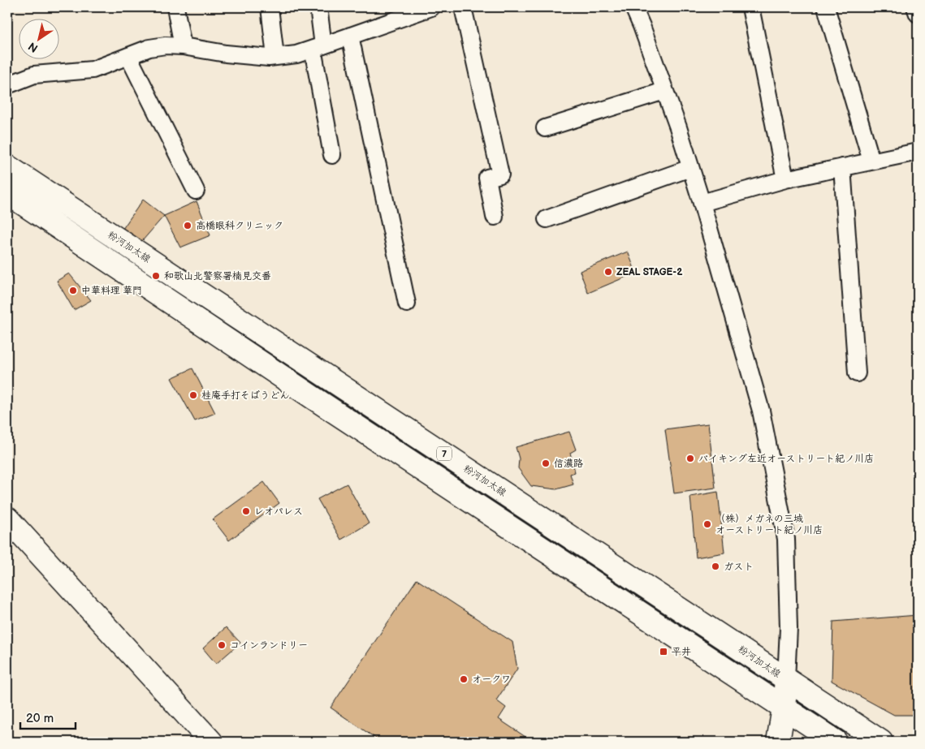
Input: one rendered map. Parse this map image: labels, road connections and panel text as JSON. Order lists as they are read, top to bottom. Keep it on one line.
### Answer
{"streets":{"main road":["粉河加太線","7"]},"places":{"other":["高橋眼科クリニック","ZEAL STAGE-2","和歌山北警察署楠見交番","中華料理 華門","桂庵手打そばうどん","バイキング左近オーストリート紀ノ川店","信濃路","レオパレス","（株）メガネの三城 オーストリート紀ノ川店","ガスト","コインランドリー","オークワ"],"transit":["平井"]},"scale_bar":"20 m","north":"bottom left"}
